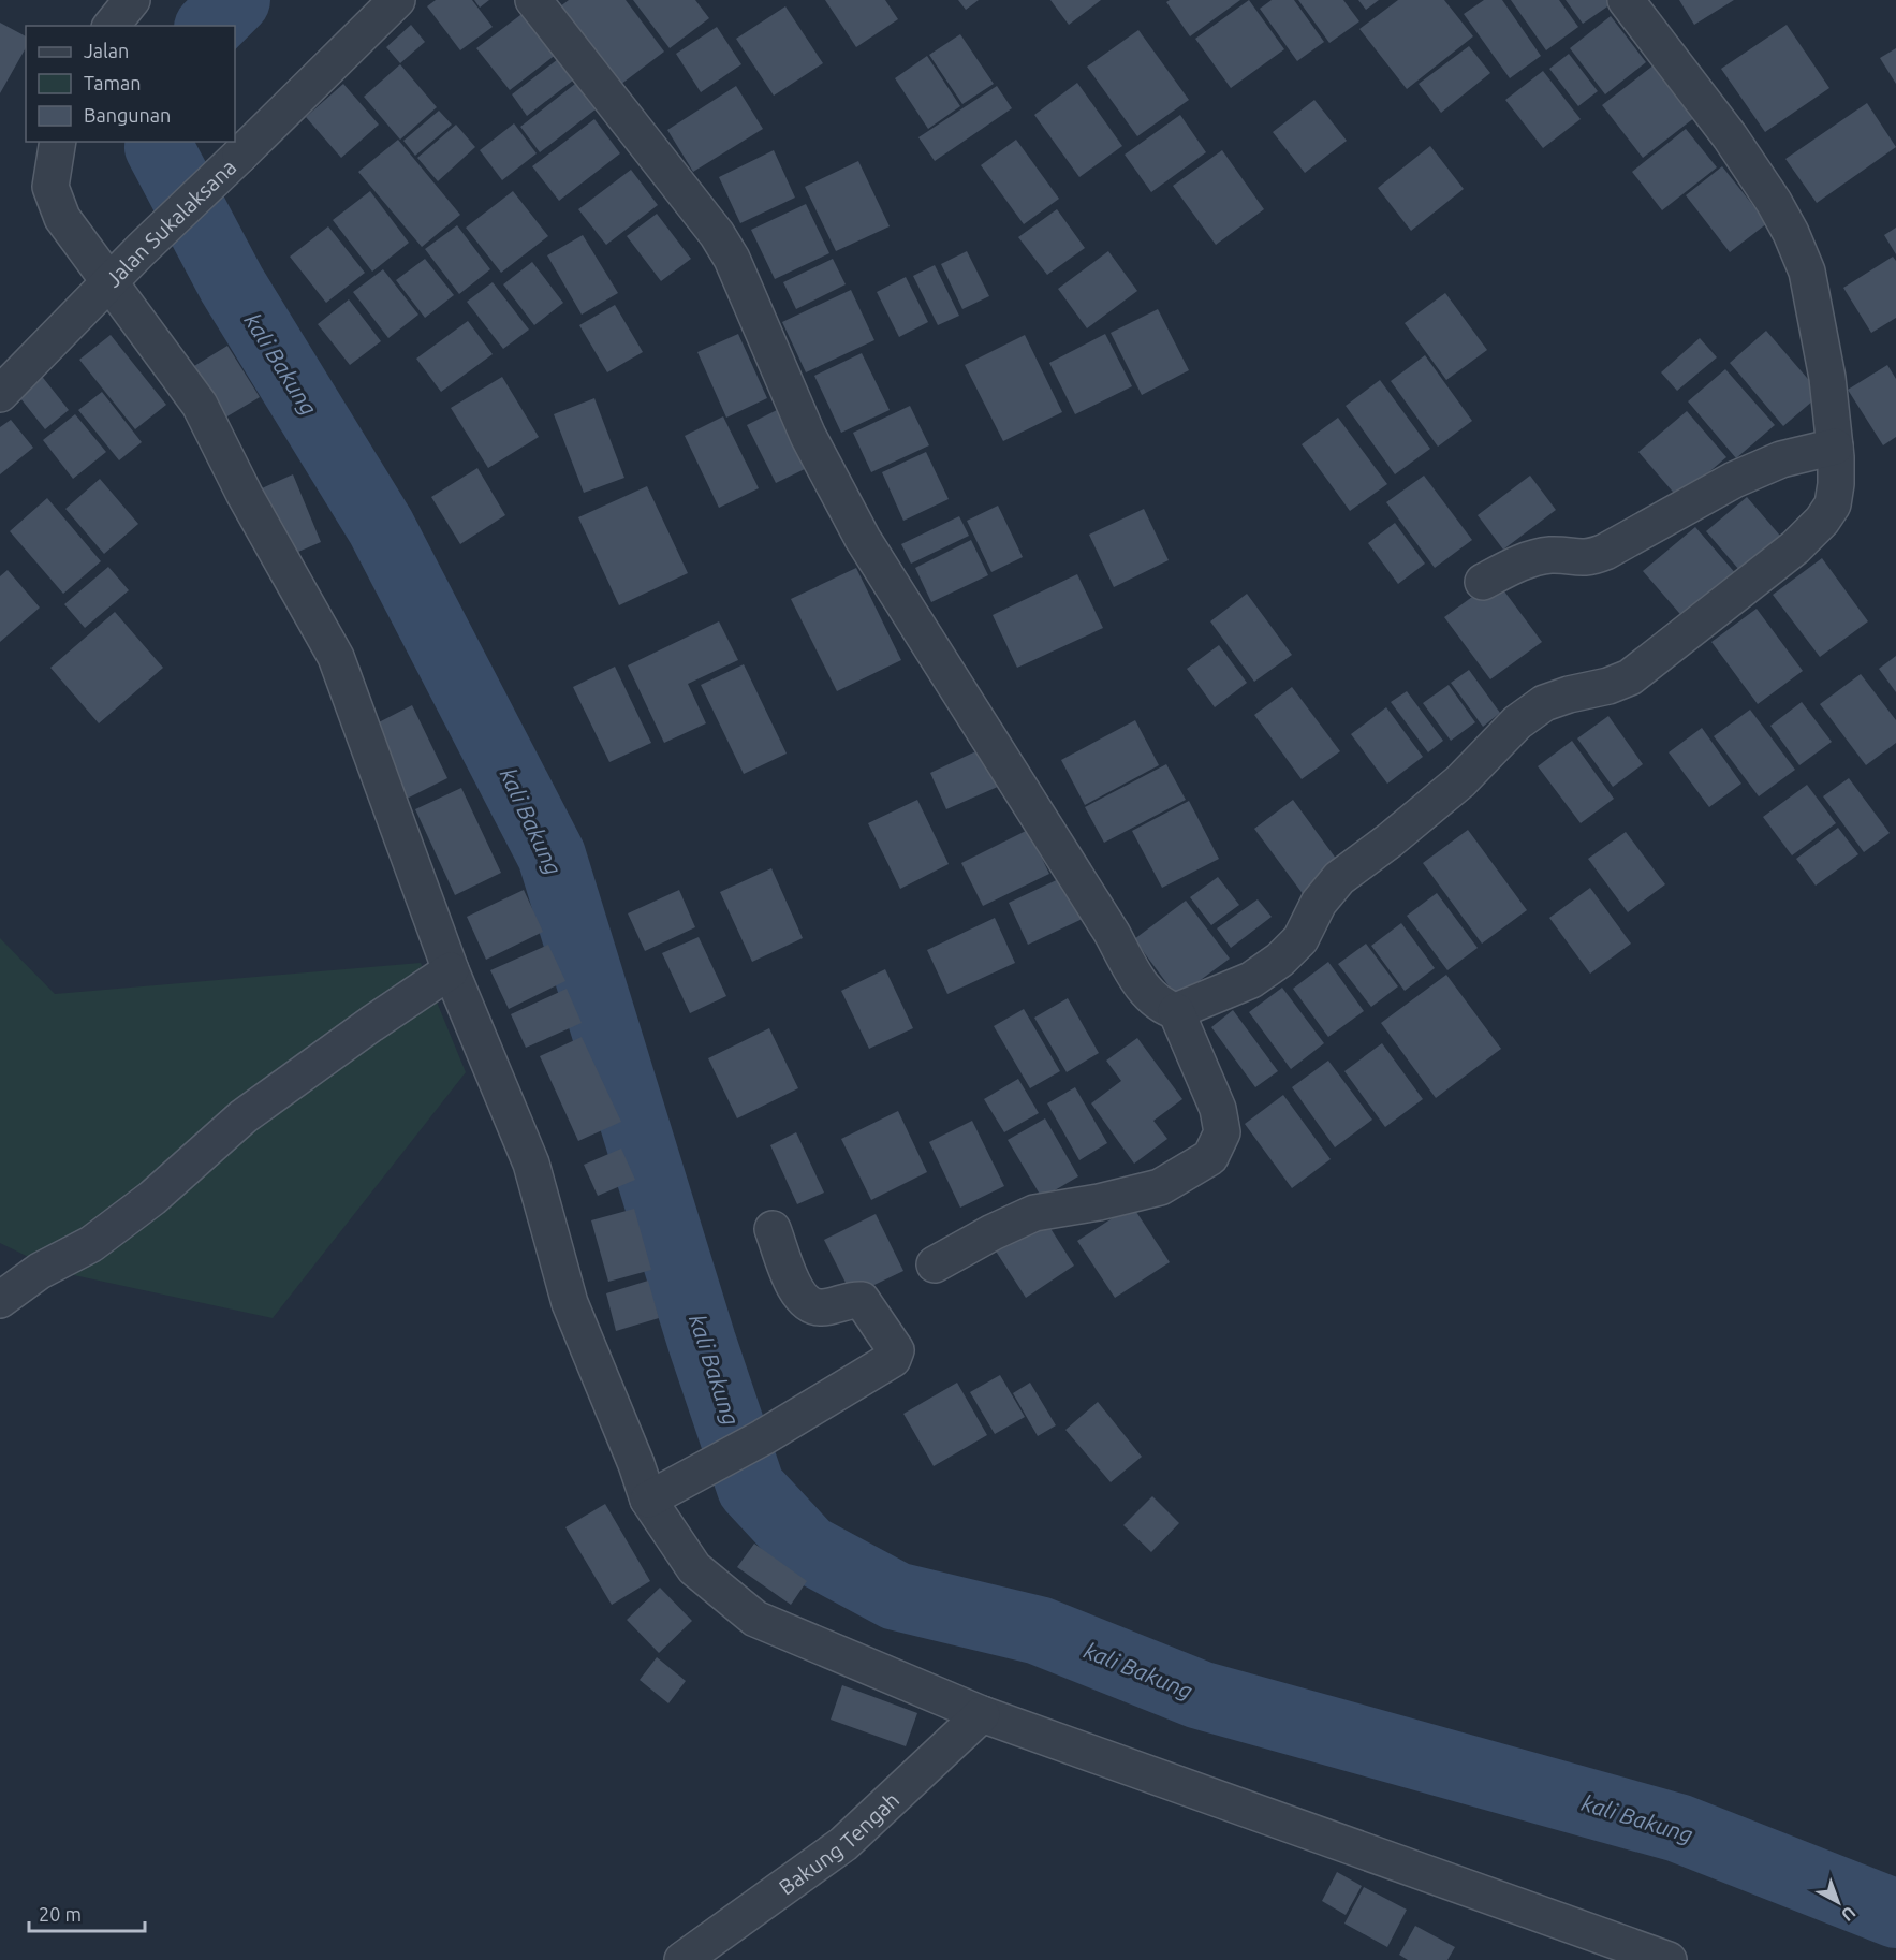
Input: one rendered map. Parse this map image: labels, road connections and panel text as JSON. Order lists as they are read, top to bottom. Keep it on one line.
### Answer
{"streets":{"street":["Jalan Sukalaksana","Bakung Tengah"]},"water":["kali Bakung"],"legend":["Jalan","Taman","Bangunan"],"scale_bar":"20 m","north":"bottom right"}
